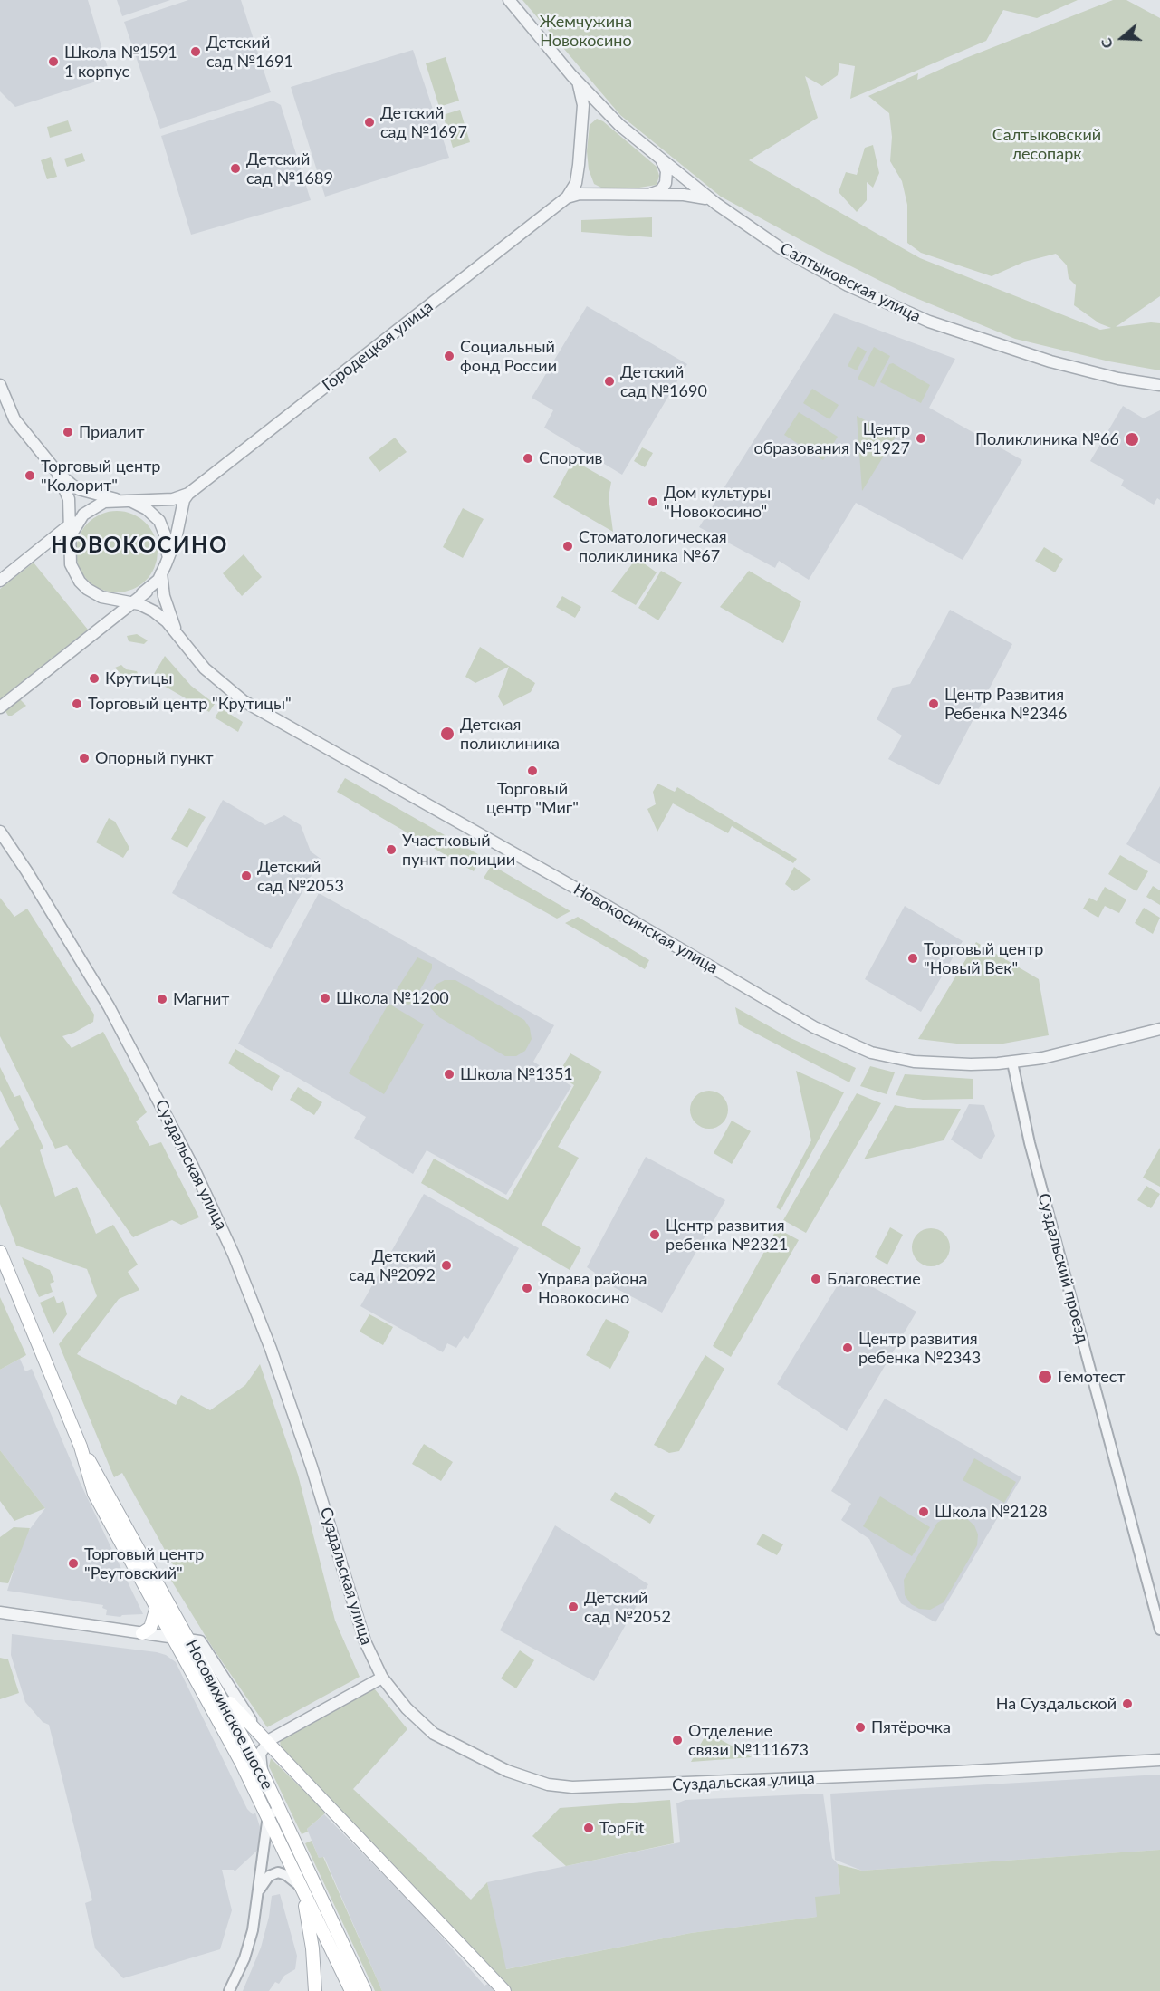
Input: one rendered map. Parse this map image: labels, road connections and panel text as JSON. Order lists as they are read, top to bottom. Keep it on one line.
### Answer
{"streets":{"main road":["Носовихинское шоссе"],"street":["Салтыковская улица","Городецкая улица","Новокосинская улица","Суздальская улица","Суздальский проезд"]},"crossings":[["Новокосинская улица","Суздальский проезд"]],"districts":["НОВОКОСИНО"],"parks":["Жемчужина Новокосино","Салтыковский лесопарк"],"places":["Детский сад №1691","Школа №1591 1 корпус","Детский сад №1697","Детский сад №1689","Социальный фонд России","Детский сад №1690","Приалит","Центр образования №1927","Поликлиника №66","Спортив","Торговый центр \"Колорит\"","Дом культуры \"Новокосино\"","Стоматологическая поликлиника №67","Крутицы","Торговый центр \"Крутицы\"","Центр Развития Ребенка №2346","Детская поликлиника","Опорный пункт","Торговый центр \"Миг\"","Участковый пункт полиции","Детский сад №2053","Торговый центр \"Новый Век\"","Школа №1200","Магнит","Школа №1351","Центр развития ребенка №2321","Детский сад №2092","Благовестие","Управа района Новокосино","Центр развития ребенка №2343","Гемотест","Школа №2128","Торговый центр \"Реутовский\"","Детский сад №2052","На Суздальской","Пятёрочка","Отделение связи №111673","TopFit"],"north":"left"}
